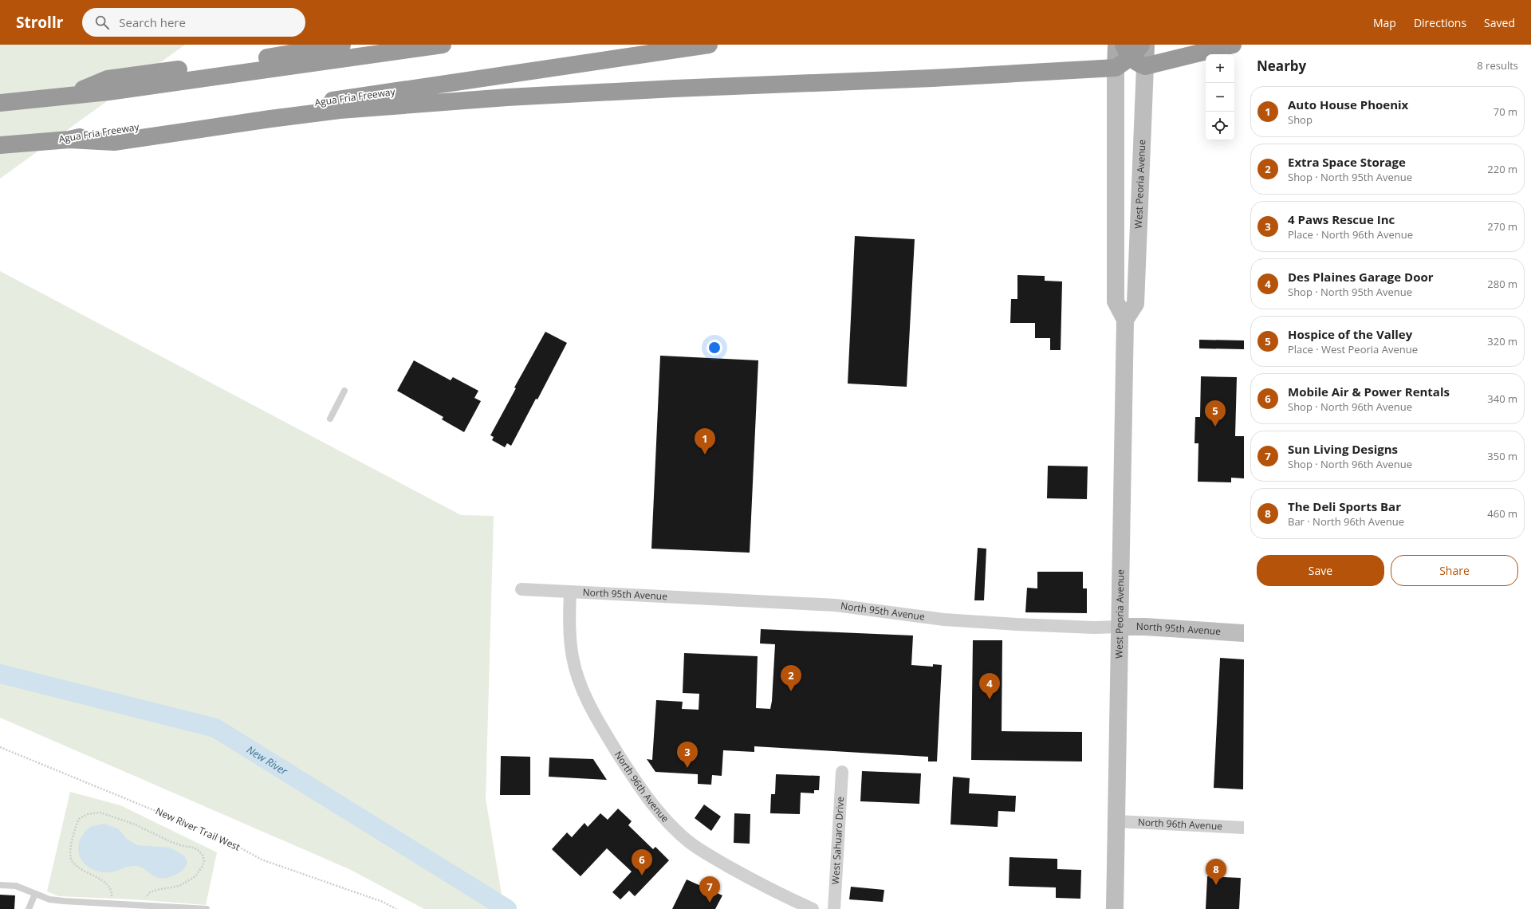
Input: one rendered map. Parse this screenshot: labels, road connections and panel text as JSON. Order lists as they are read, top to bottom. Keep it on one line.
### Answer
{"streets":{"highway":["Agua Fria Freeway"],"main road":["West Peoria Avenue","North 95th Avenue"],"street":["North 96th Avenue","West Sahuaro Drive"],"path":["New River Trail West"]},"crossings":[["West Peoria Avenue","North 95th Avenue"],["West Peoria Avenue","North 96th Avenue"],["North 95th Avenue","North 96th Avenue"]],"water":["New River"],"page":{"header":"Strollr","search":"Search here","nav":["Map","Directions","Saved"],"heading":["Nearby","8 results"],"map_buttons":["+","−"],"list":[{"mark":"1","name":"Auto House Phoenix","note":"Shop","value":"70 m"},{"mark":"2","name":"Extra Space Storage","note":"Shop · North 95th Avenue","value":"220 m"},{"mark":"3","name":"4 Paws Rescue Inc","note":"Place · North 96th Avenue","value":"270 m"},{"mark":"4","name":"Des Plaines Garage Door","note":"Shop · North 95th Avenue","value":"280 m"},{"mark":"5","name":"Hospice of the Valley","note":"Place · West Peoria Avenue","value":"320 m"},{"mark":"6","name":"Mobile Air & Power Rentals","note":"Shop · North 96th Avenue","value":"340 m"},{"mark":"7","name":"Sun Living Designs","note":"Shop · North 96th Avenue","value":"350 m"},{"mark":"8","name":"The Deli Sports Bar","note":"Bar · North 96th Avenue","value":"460 m"}],"pins":["5","1","2","4","3","6","8","7"],"buttons":["Save","Share"]}}
